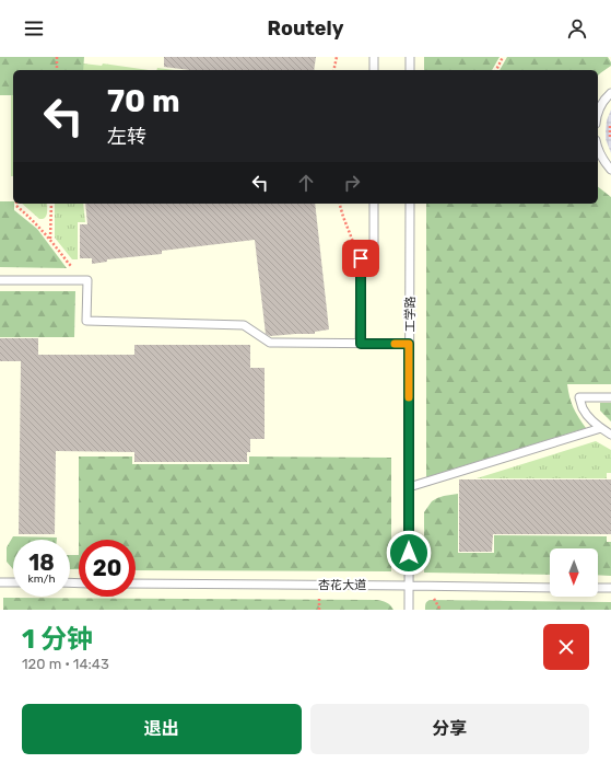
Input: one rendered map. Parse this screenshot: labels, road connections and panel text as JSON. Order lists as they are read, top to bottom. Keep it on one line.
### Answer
{"streets":{"lane":["工学路","杏花大道"]},"crossings":[["工学路","杏花大道"]],"north":"bottom","page":{"header":"Routely","turn":["70 m","左转"],"speed":"18 km/h","limit":"20","heading":["1 分钟","120 m · 14:43"],"buttons":["退出","分享"]}}
